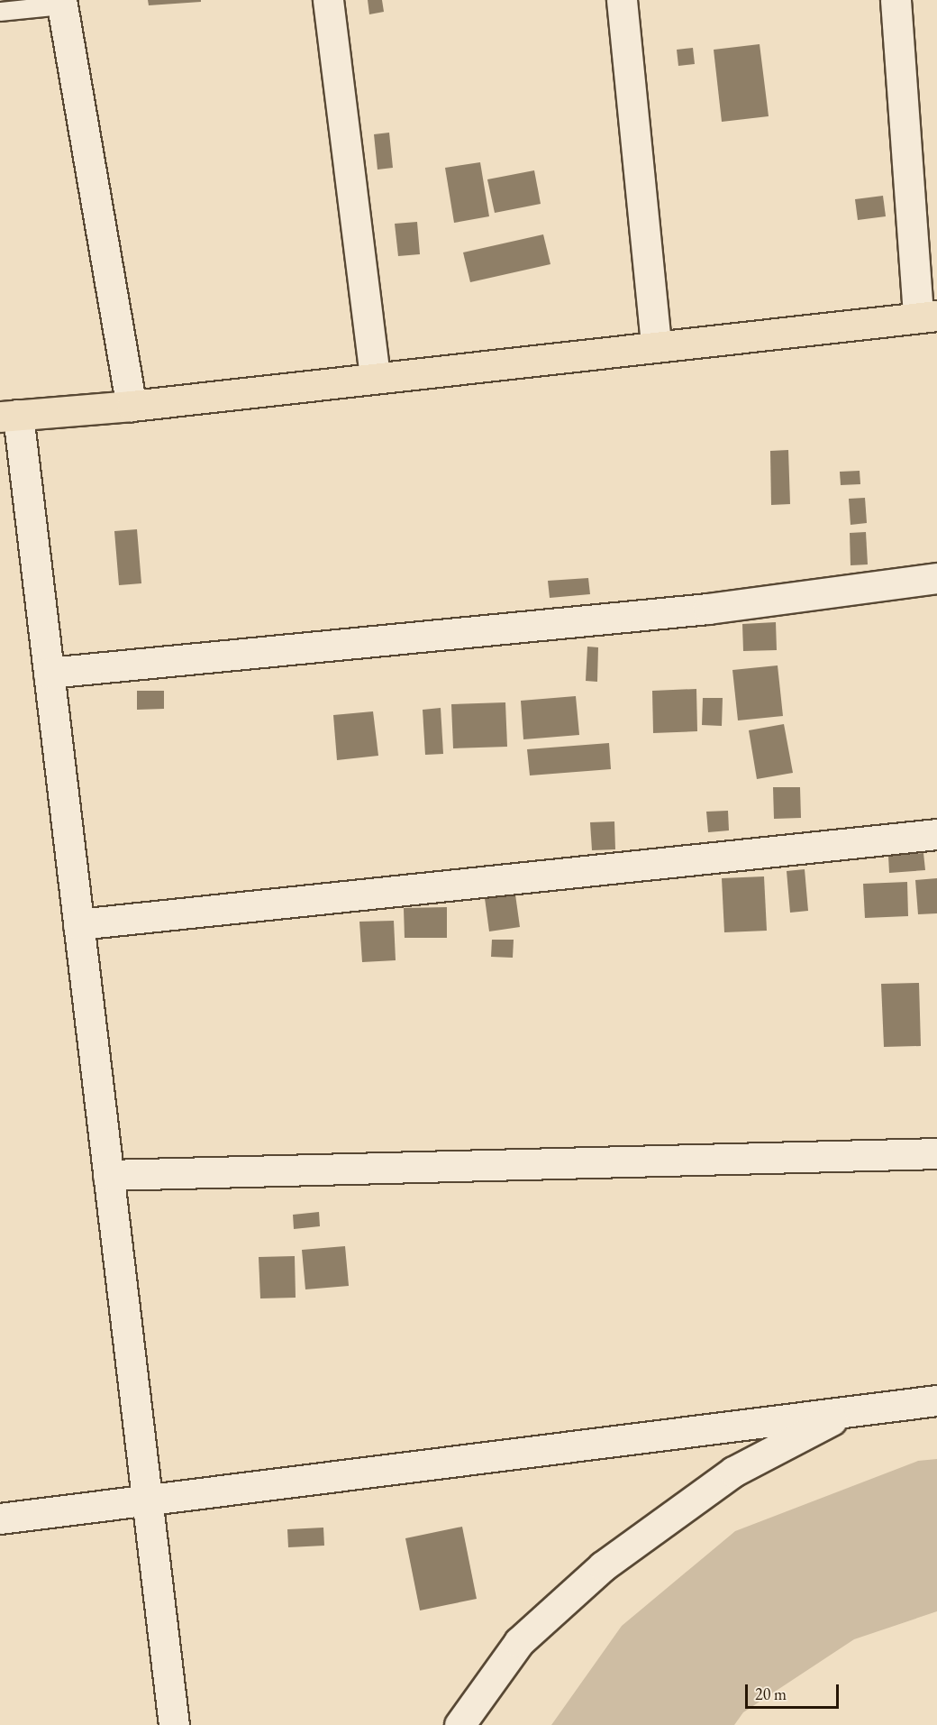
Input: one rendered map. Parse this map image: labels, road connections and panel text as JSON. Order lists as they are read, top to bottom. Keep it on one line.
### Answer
{"scale_bar":"20 m"}
